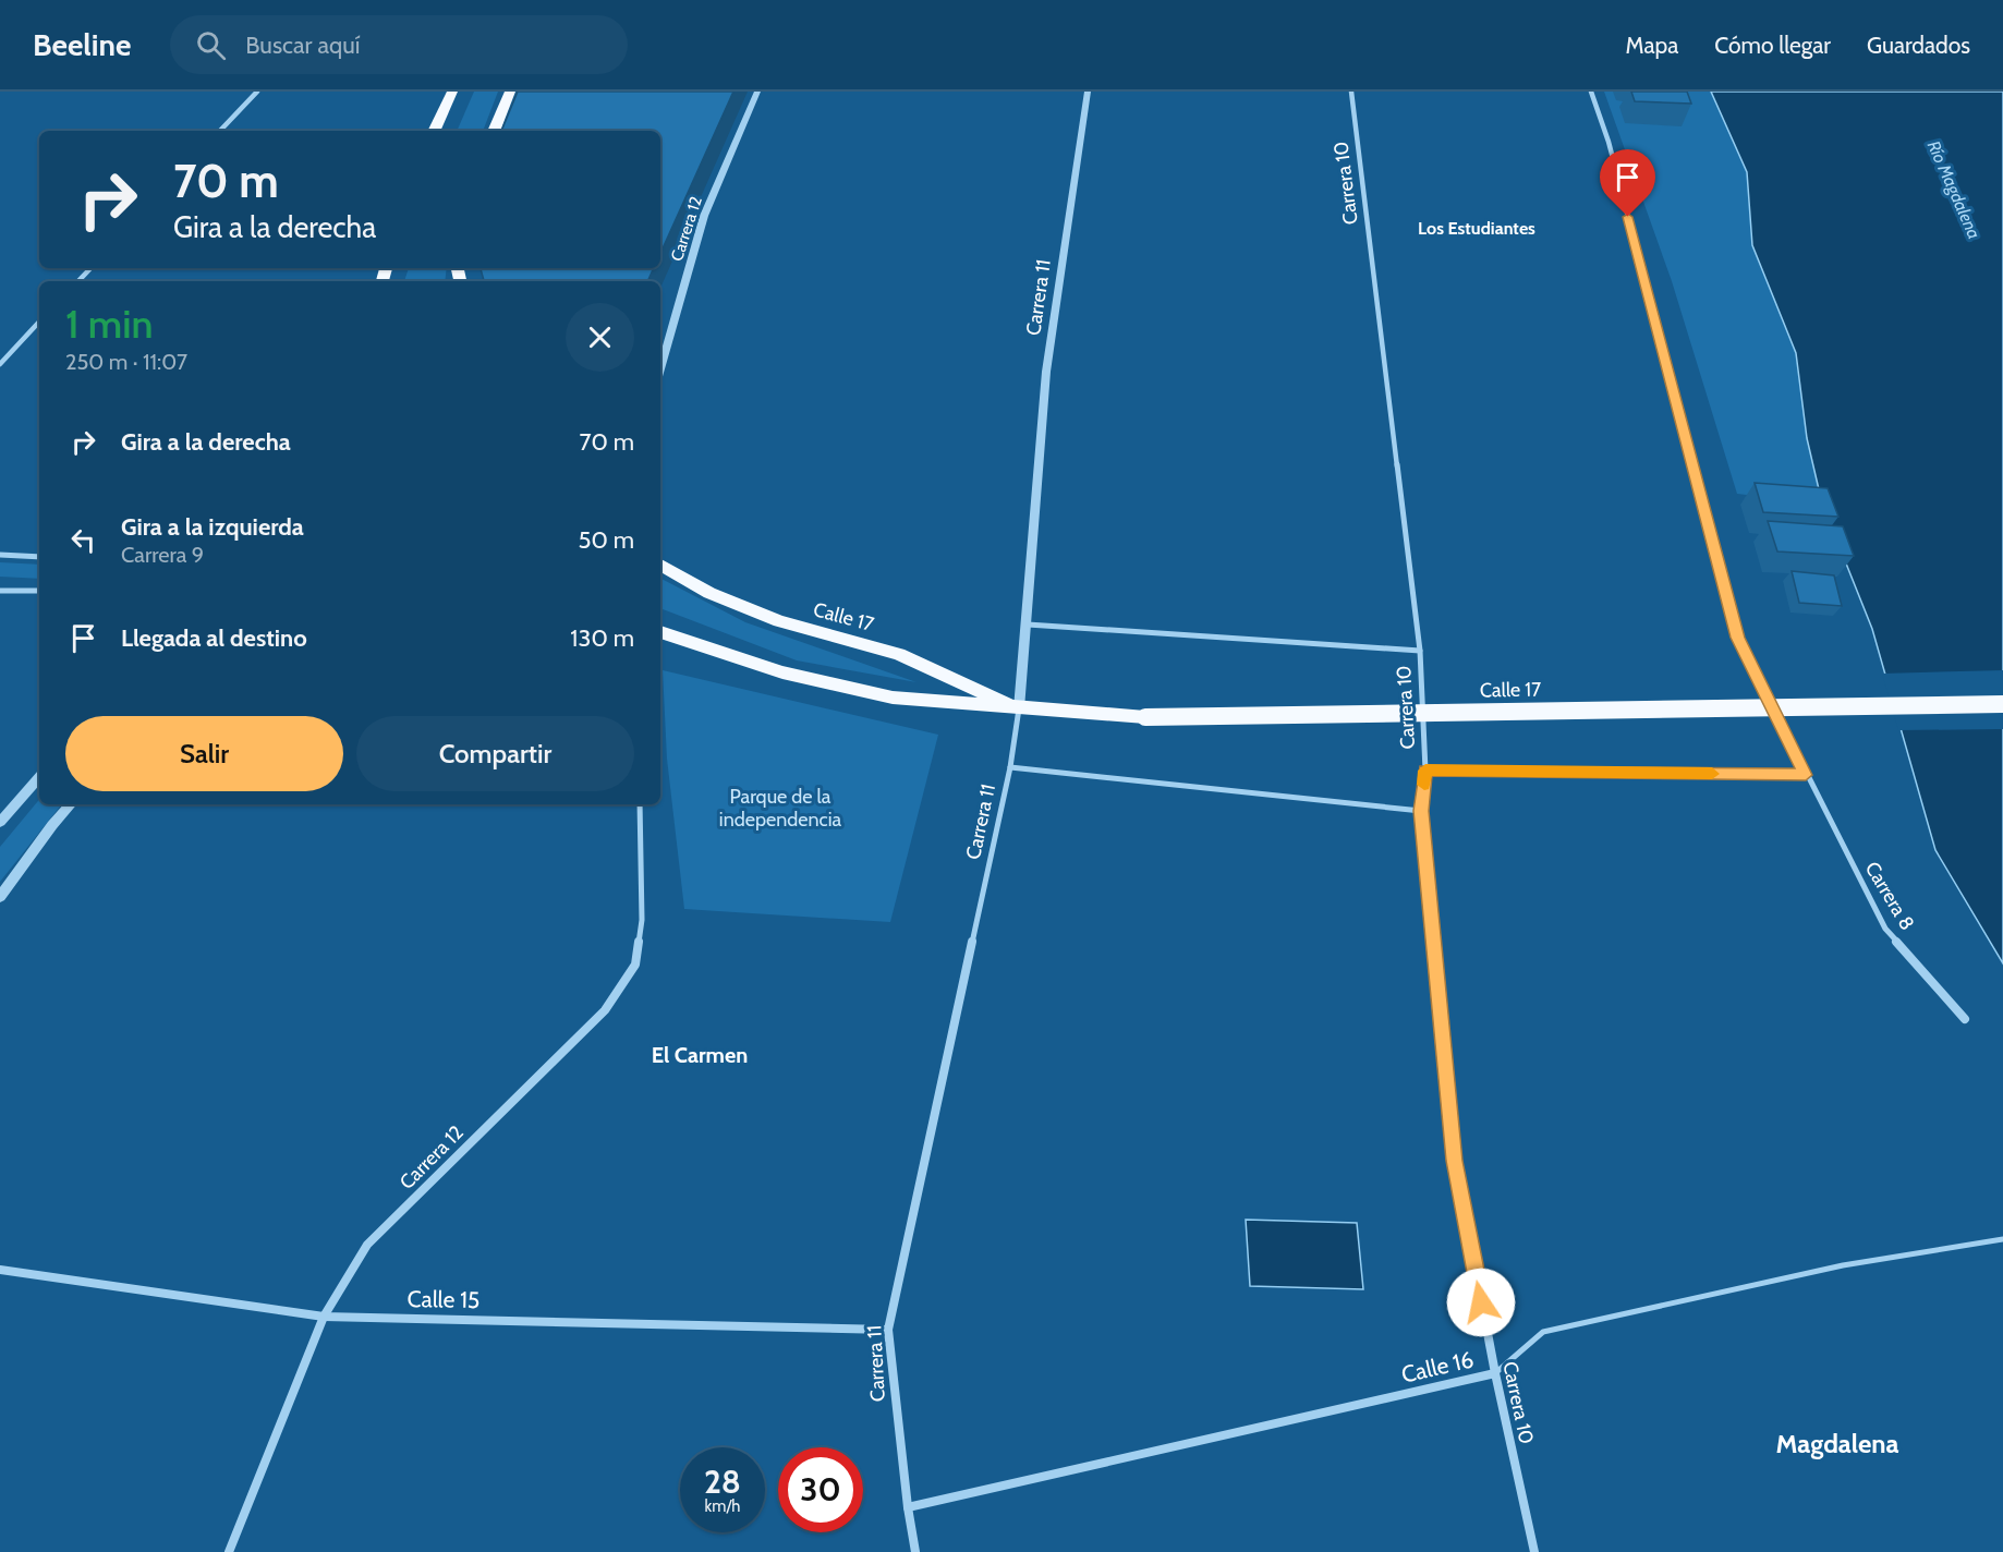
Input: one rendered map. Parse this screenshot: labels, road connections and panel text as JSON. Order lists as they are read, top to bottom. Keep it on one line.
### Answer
{"streets":{"highway":["Calle 17"],"street":["Carrera 10","Carrera 12","Carrera 11","Carrera 8","Calle 15","Calle 16"]},"crossings":[["Carrera 10","Calle 16"],["Carrera 12","Calle 15"],["Carrera 11","Calle 17"],["Carrera 11","Calle 15"],["Carrera 11","Calle 16"]],"districts":["Los Estudiantes","El Carmen","Magdalena"],"water":["Río Magdalena"],"parks":["Parque de la independencia"],"page":{"header":"Beeline","search":"Buscar aquí","nav":["Mapa","Cómo llegar","Guardados"],"turn":["70 m","Gira a la derecha"],"heading":["1 min","250 m · 11:07"],"list":[{"name":"Gira a la derecha","value":"70 m"},{"name":"Gira a la izquierda","note":"Carrera 9","value":"50 m"},{"name":"Llegada al destino","value":"130 m"}],"buttons":["Salir","Compartir"],"speed":"28 km/h","limit":"30"}}
